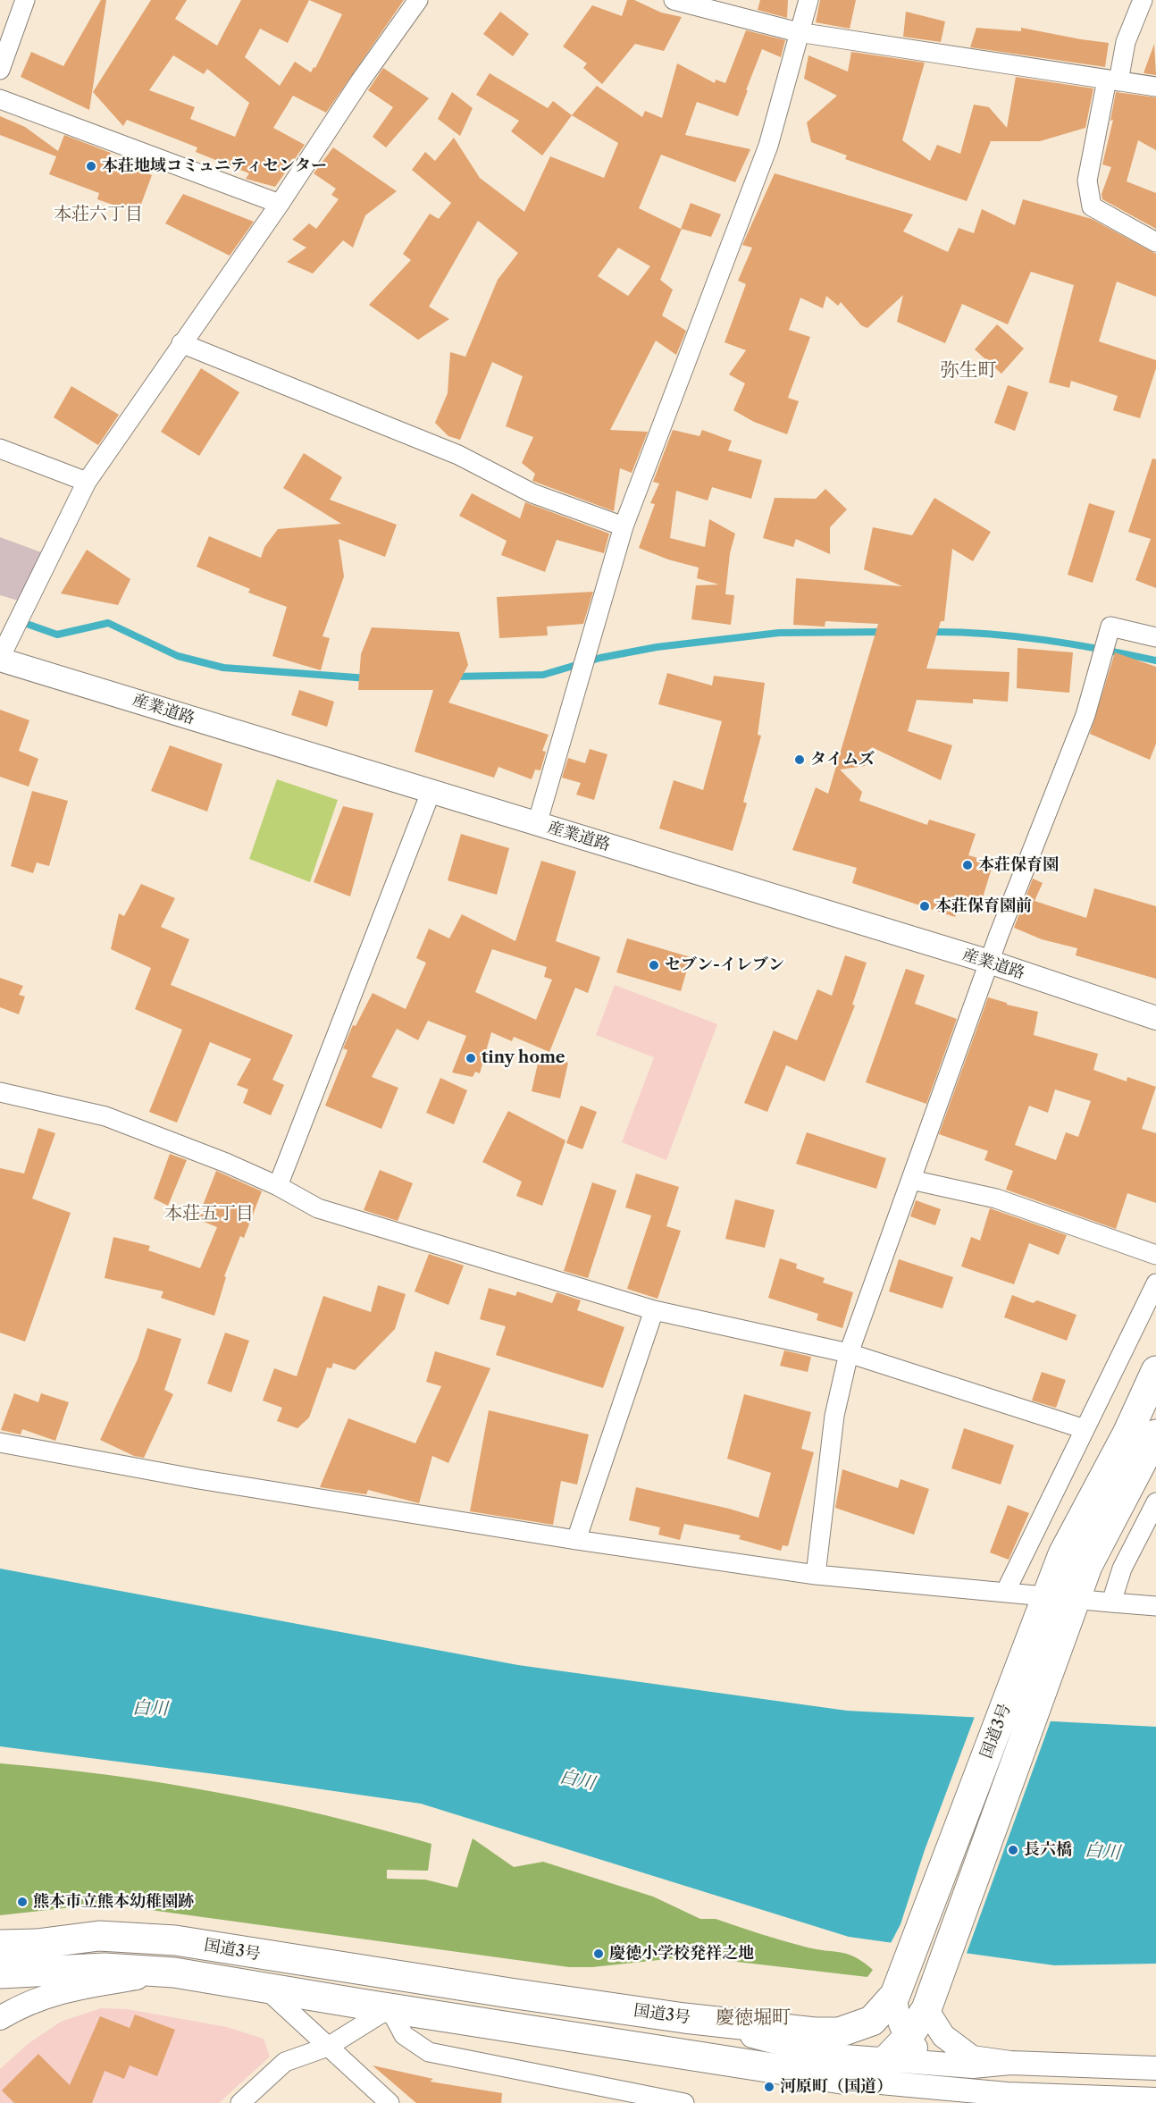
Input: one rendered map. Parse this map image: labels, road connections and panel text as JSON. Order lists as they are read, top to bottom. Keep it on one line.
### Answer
{"streets":{"highway":["国道3号"],"street":["産業道路"]},"districts":["本荘六丁目","弥生町","本荘五丁目","慶徳堀町"],"water":["白川"],"places":["本荘地域コミュニティセンター","タイムズ","本荘保育園","本荘保育園前","セブン-イレブン","tiny home","長六橋","熊本市立熊本幼稚園跡","慶徳小学校発祥之地","河原町（国道）"]}
